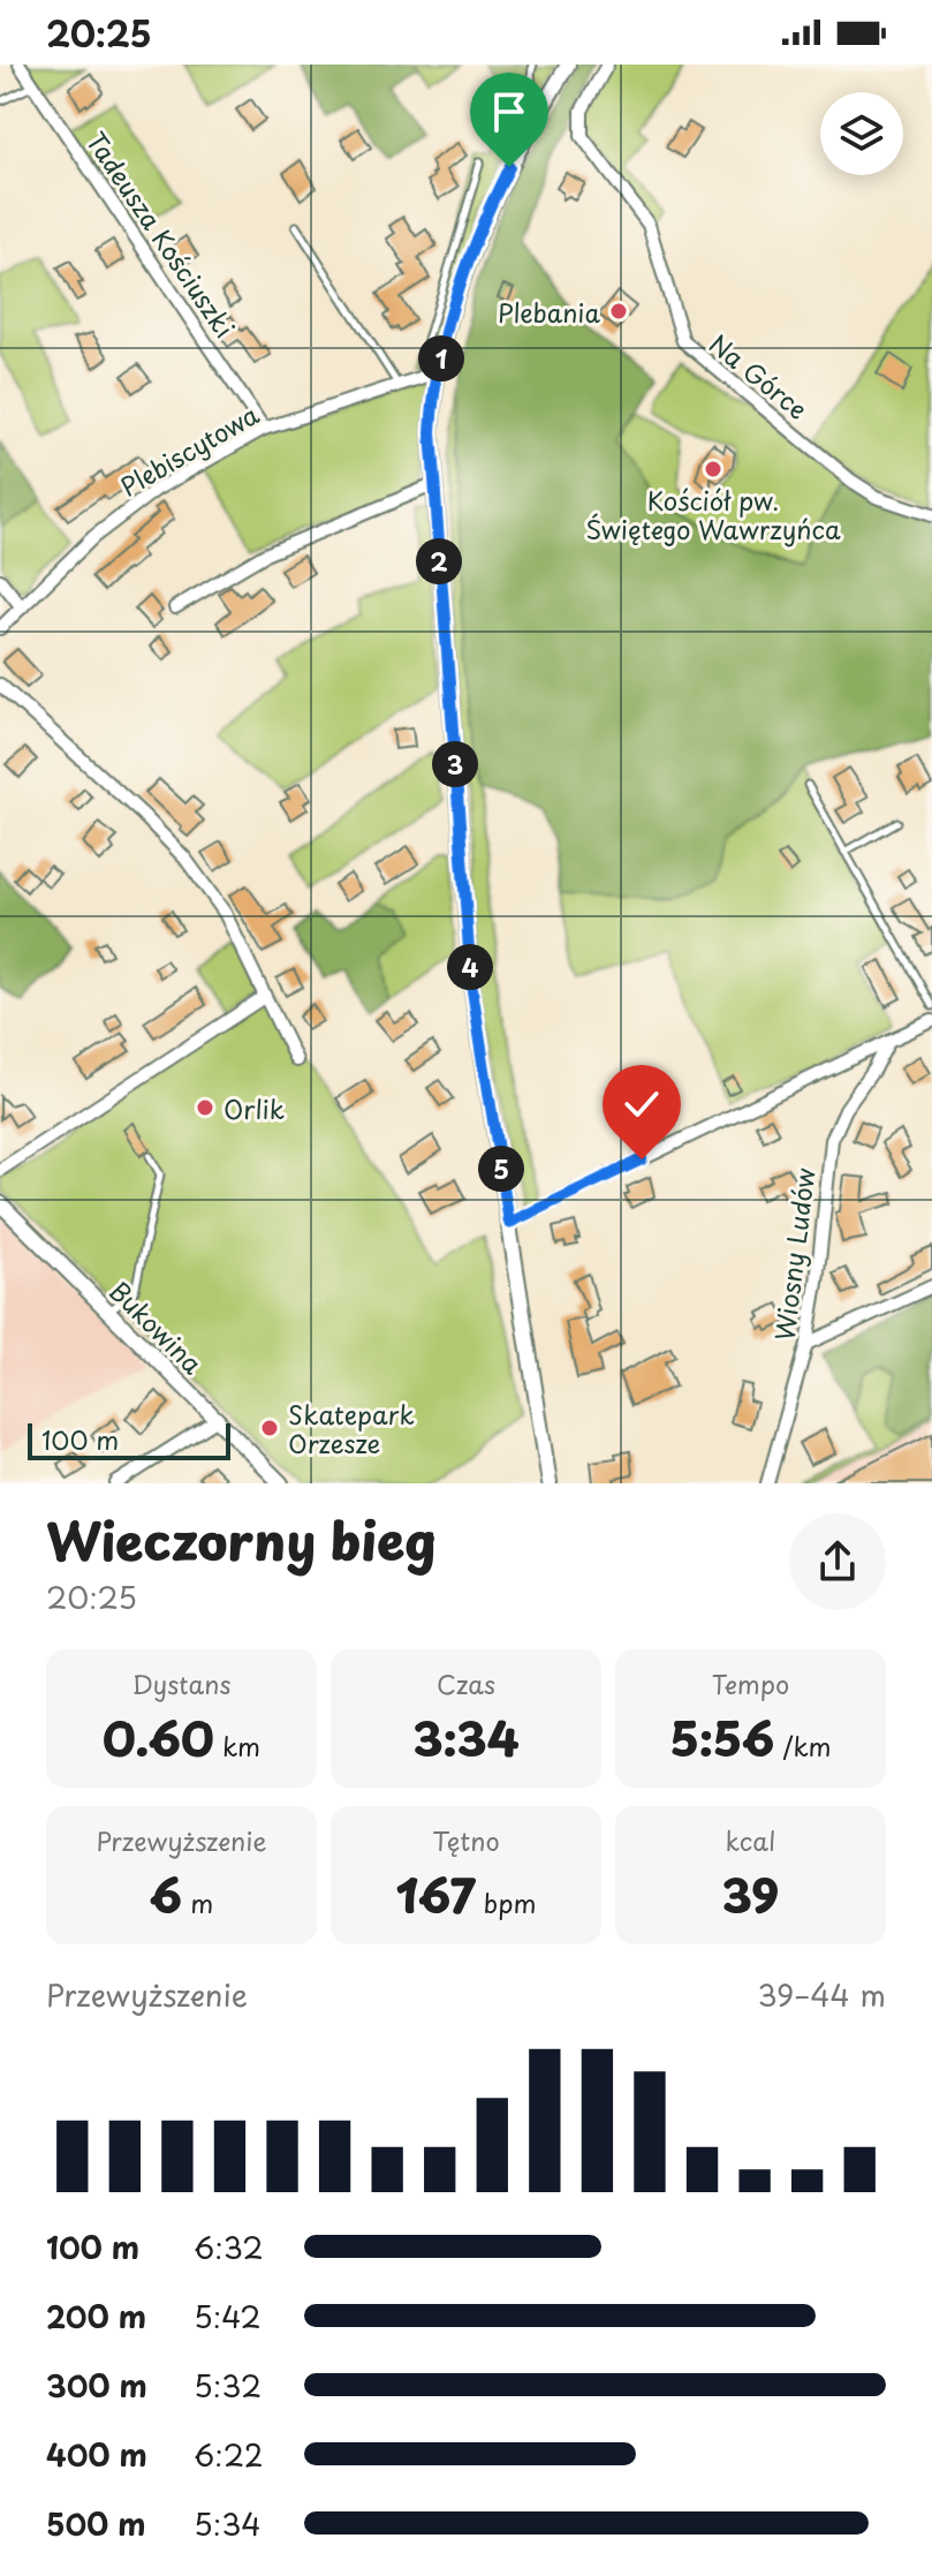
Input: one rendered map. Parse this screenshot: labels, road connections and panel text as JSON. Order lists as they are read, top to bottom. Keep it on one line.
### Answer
{"streets":{"street":["Tadeusza Kościuszki","Na Górce","Plebiscytowa","Wiosny Ludów","Bukowina"]},"crossings":[["Tadeusza Kościuszki","Plebiscytowa"]],"places":["Plebania","Kościół pw. Świętego Wawrzyńca","Orlik","Skatepark Orzesze"],"scale_bar":"100 m","page":{"status":"20:25","pins":["1","2","3","4","5"],"scale":"100 m","heading":["Wieczorny bieg","20:25"],"stats":[["Dystans","0.60 km"],["Czas","3:34"],["Tempo","5:56 /km"],["Przewyższenie","6 m"],["Tętno","167 bpm"],["kcal","39"]],"chart":["Przewyższenie","39–44 m"],"list":[{"name":"100 m","note":"6:32"},{"name":"200 m","note":"5:42"},{"name":"300 m","note":"5:32"},{"name":"400 m","note":"6:22"},{"name":"500 m","note":"5:34"}]}}
